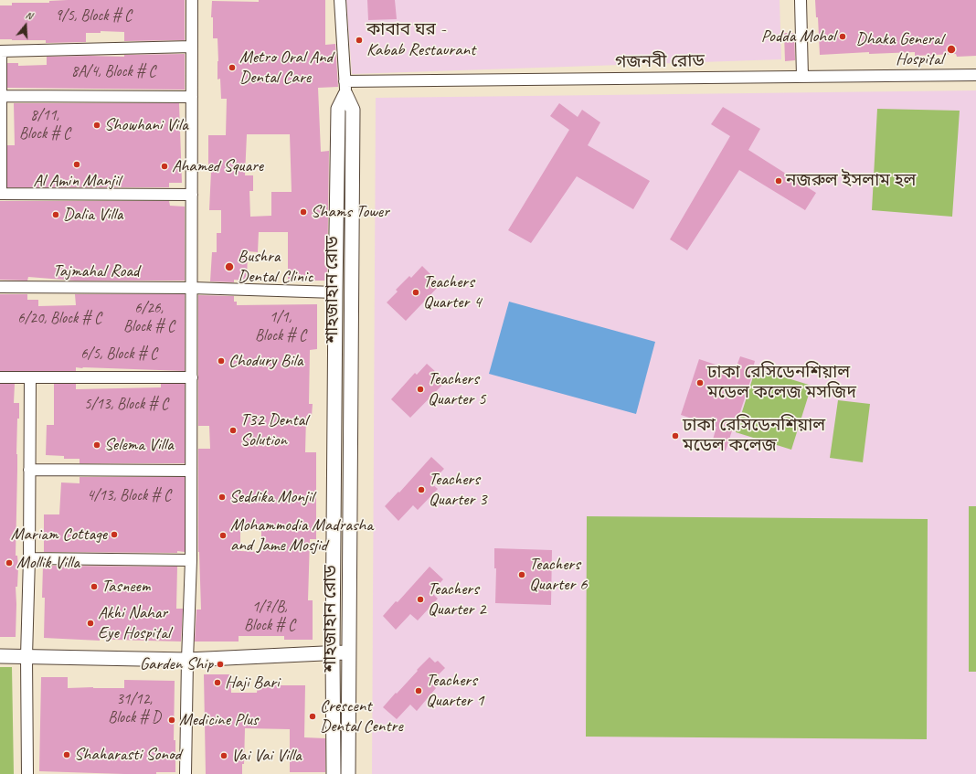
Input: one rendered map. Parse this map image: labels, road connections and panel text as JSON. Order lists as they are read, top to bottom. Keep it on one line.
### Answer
{"streets":{"street":["গজনবী রোড","Tajmahal Road","শাহজাহান রোড"]},"crossings":[["গজনবী রোড","শাহজাহান রোড"],["Tajmahal Road","শাহজাহান রোড"]],"places":["Podda Mohol","কাবাব ঘর - Kabab Restaurant","Dhaka General Hospital","Metro Oral And Dental Care","Showhani Vila","Al Amin Manjil","Ahamed Square","নজরুল ইসলাম হল","Shams Tower","Dalia Villa","Bushra Dental Clinic","Teachers Quarter 4","Chodury Bila","ঢাকা রেসিডেনশিয়াল মডেল কলেজ মসজিদ","Teachers Quarter 5","T32 Dental Solution","ঢাকা রেসিডেনশিয়াল মডেল কলেজ","Selema Villa","Teachers Quarter 3","Seddika Monjil","Mariam Cottage","Mohammodia Madrasha and Jame Mosjid","Mollik Villa","Teachers Quarter 6","Tasneem","Teachers Quarter 2","Akhi Nahar Eye Hospital","Garden Ship","Haji Bari","Teachers Quarter 1","Crescent Dental Centre","Medicine Plus","Shaharasti Sonod","Vai Vai Villa"],"house_numbers":["9/5, Block # C","8A/4, Block # C","8/11, Block # C","6/26, Block # C","1/1, Block # C","6/20, Block # C","6/5, Block # C","5/13, Block # C","4/13, Block # C","1/7/B, Block # C","31/12, Block # D"],"north":"top"}
